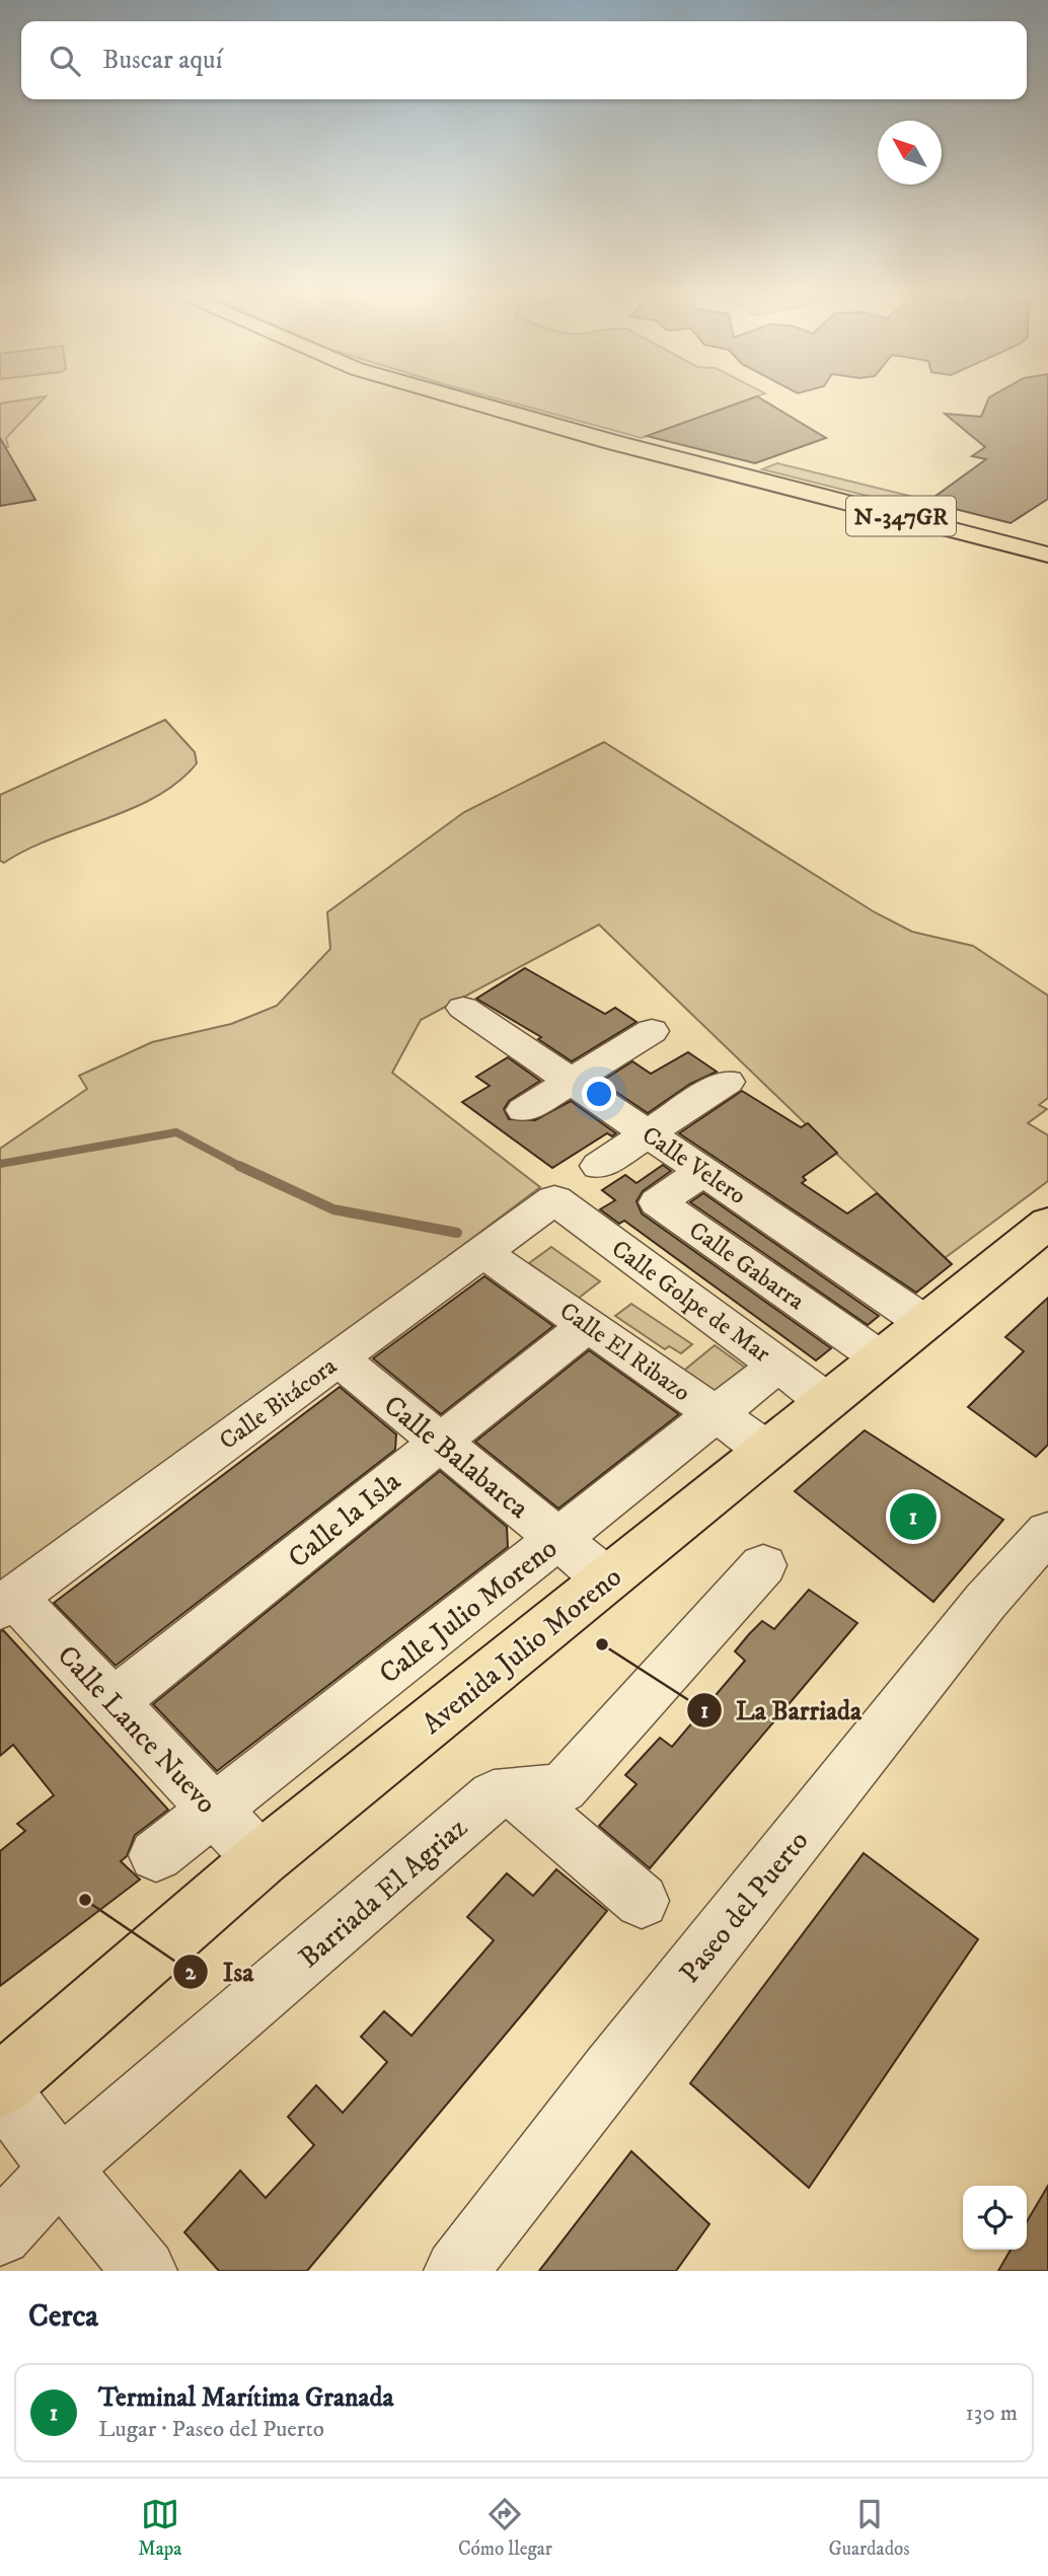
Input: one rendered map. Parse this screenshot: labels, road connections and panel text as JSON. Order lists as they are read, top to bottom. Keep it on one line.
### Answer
{"streets":{"highway":["N-347GR","Avenida Julio Moreno"],"street":["Calle Velero","Calle Gabarra","Calle Golpe de Mar","Calle El Ribazo","Calle Bitácora","Calle Balabarca","Calle la Isla","Calle Julio Moreno","Calle Lance Nuevo","Barriada El Agriaz","Paseo del Puerto"]},"crossings":[["Calle Velero","Calle Gabarra"],["Calle Velero","Avenida Julio Moreno"],["Calle Gabarra","Avenida Julio Moreno"],["Calle Golpe de Mar","Calle Bitácora"],["Calle Golpe de Mar","Calle Julio Moreno"],["Calle Golpe de Mar","Avenida Julio Moreno"],["Calle El Ribazo","Calle Bitácora"],["Calle El Ribazo","Calle Julio Moreno"],["Calle El Ribazo","Avenida Julio Moreno"],["Calle Bitácora","Calle Balabarca"],["Calle Bitácora","Calle Lance Nuevo"],["Calle Balabarca","Calle la Isla"],["Calle Balabarca","Calle Julio Moreno"],["Calle Balabarca","Avenida Julio Moreno"],["Calle la Isla","Calle Lance Nuevo"],["Calle Julio Moreno","Calle Lance Nuevo"],["Avenida Julio Moreno","Calle Lance Nuevo"]],"places":["La Barriada","Isa"],"north":"top left","page":{"search":"Buscar aquí","pins":"1","heading":"Cerca","list":[{"mark":"1","name":"Terminal Marítima Granada","note":"Lugar · Paseo del Puerto","value":"130 m"}],"nav":["Mapa","Cómo llegar","Guardados"]}}
